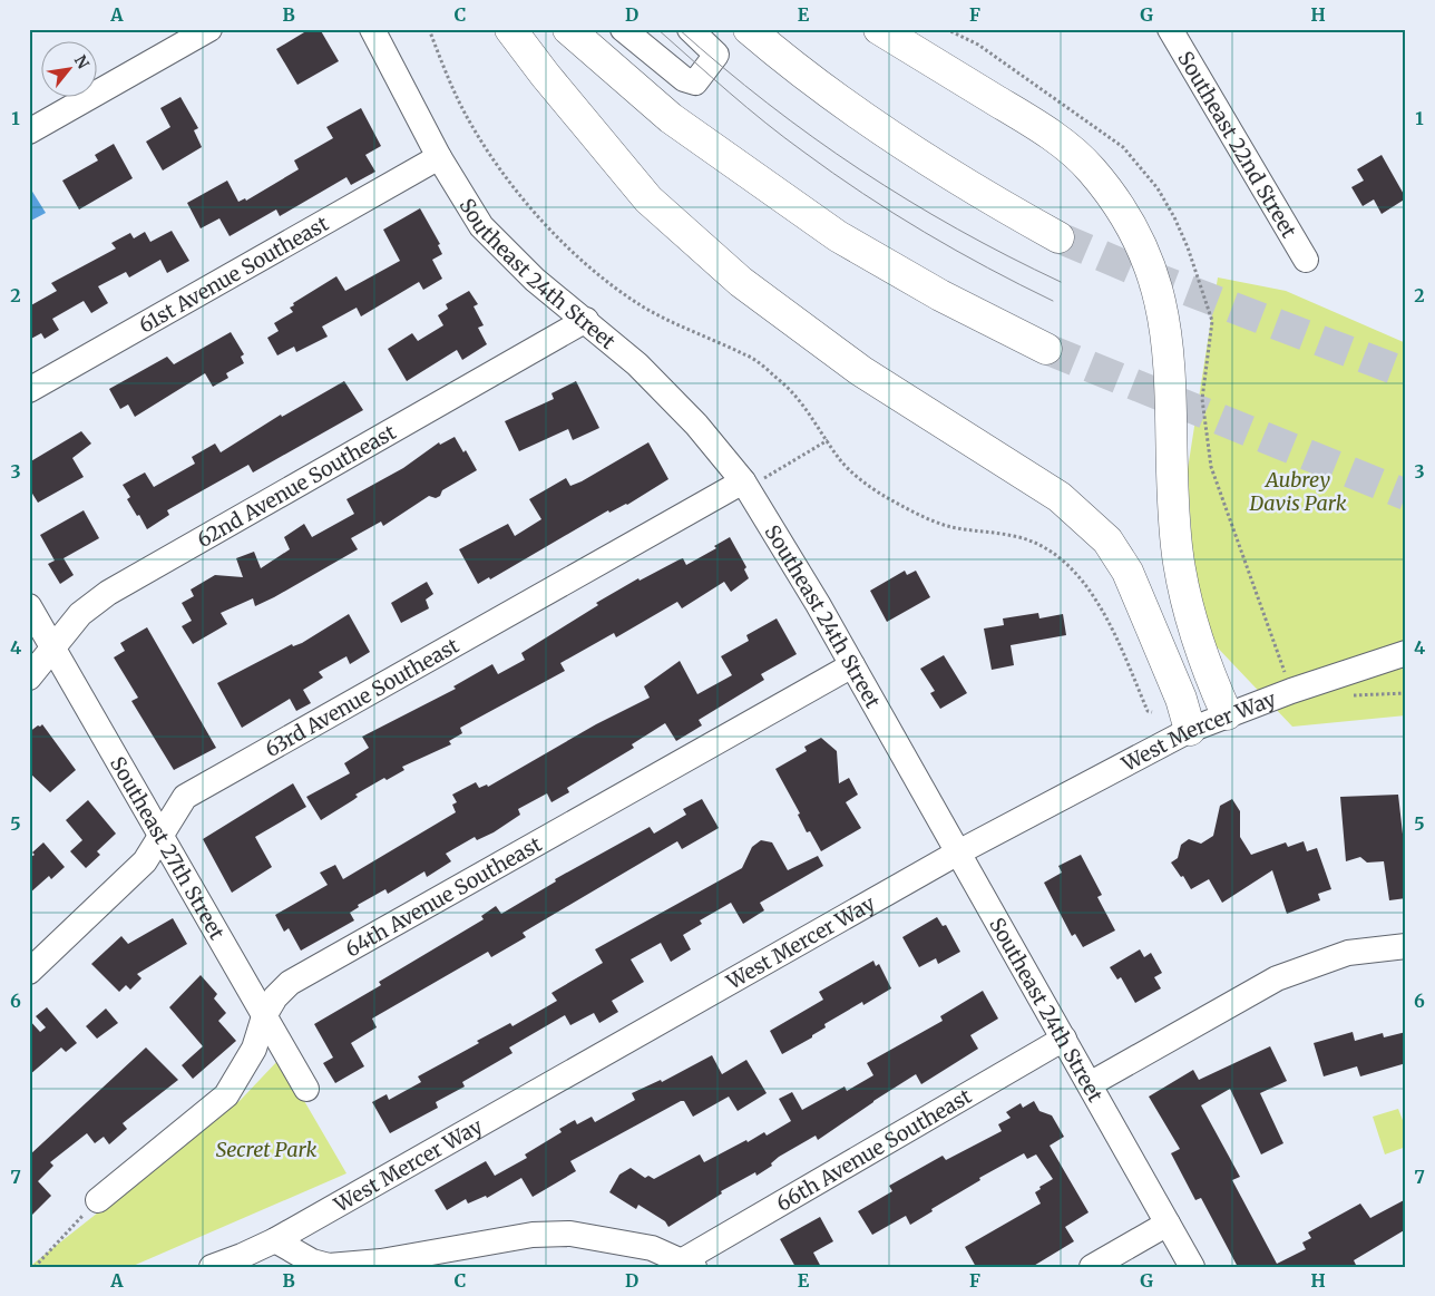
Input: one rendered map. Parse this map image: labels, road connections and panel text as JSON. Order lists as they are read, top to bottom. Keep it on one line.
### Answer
{"streets":{"street":["Southeast 22nd Street","Southeast 24th Street","61st Avenue Southeast","62nd Avenue Southeast","63rd Avenue Southeast","West Mercer Way","Southeast 27th Street","64th Avenue Southeast","66th Avenue Southeast"]},"crossings":[["Southeast 24th Street","61st Avenue Southeast"],["Southeast 24th Street","62nd Avenue Southeast"],["Southeast 24th Street","63rd Avenue Southeast"],["Southeast 24th Street","West Mercer Way"],["Southeast 24th Street","64th Avenue Southeast"],["Southeast 24th Street","66th Avenue Southeast"],["62nd Avenue Southeast","Southeast 27th Street"],["63rd Avenue Southeast","Southeast 27th Street"],["Southeast 27th Street","64th Avenue Southeast"]],"parks":["Aubrey Davis Park","Secret Park"],"north":"top right","grid":{"columns":["A","B","C","D","E","F","G","H"],"rows":["1","2","3","4","5","6","7"]}}
